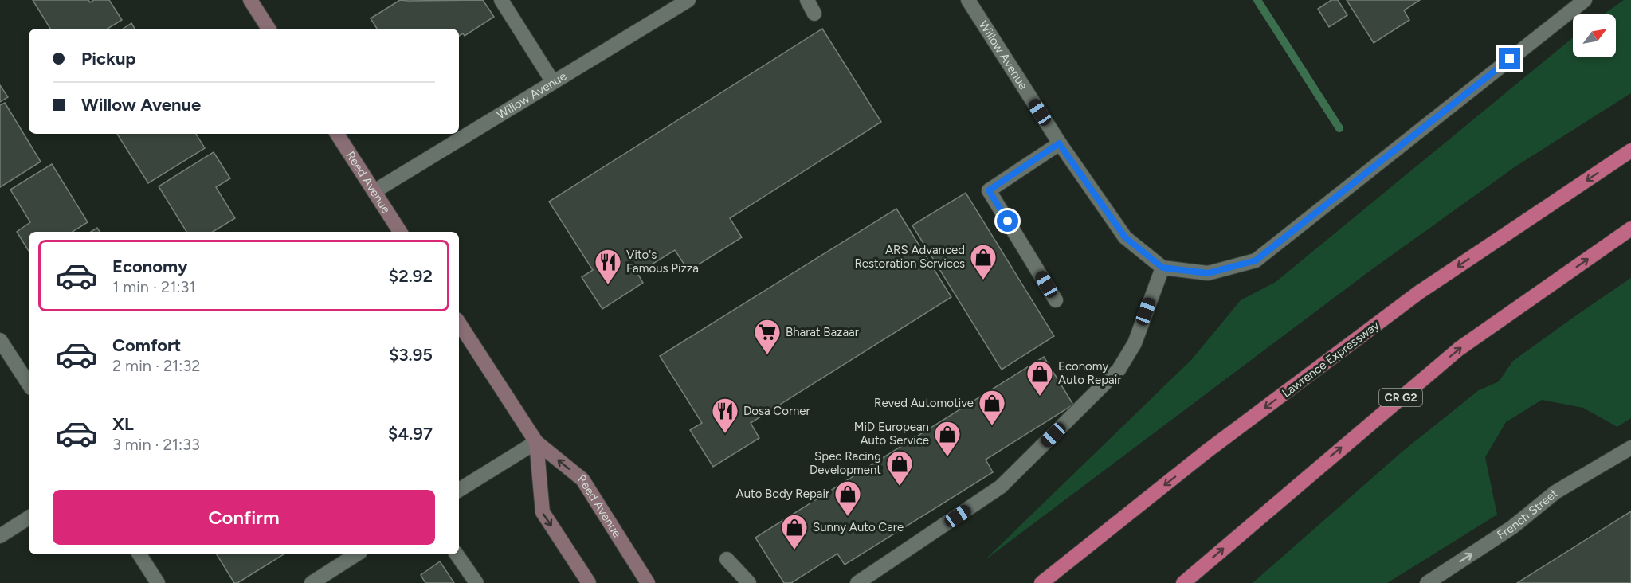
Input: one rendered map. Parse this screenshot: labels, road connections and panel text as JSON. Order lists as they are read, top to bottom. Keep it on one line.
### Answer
{"streets":{"highway":["Lawrence Expressway","CR G2"],"main road":["Reed Avenue"],"street":["Willow Avenue","French Street"]},"crossings":[["Willow Avenue","Reed Avenue"]],"one_way":["French Street"],"places":{"shop":["ARS Advanced Restoration Services","Economy Auto Repair","Reved Automotive","MiD European Auto Service","Spec Racing Development","Auto Body Repair","Sunny Auto Care"],"restaurant":["Vito's Famous Pizza","Dosa Corner"],"supermarket":["Bharat Bazaar"]},"north":"top right","page":{"banner":["Pickup","Willow Avenue"],"list":[{"name":"Economy","note":"1 min · 21:31","value":"$2.92"},{"name":"Comfort","note":"2 min · 21:32","value":"$3.95"},{"name":"XL","note":"3 min · 21:33","value":"$4.97"}],"buttons":"Confirm"}}
